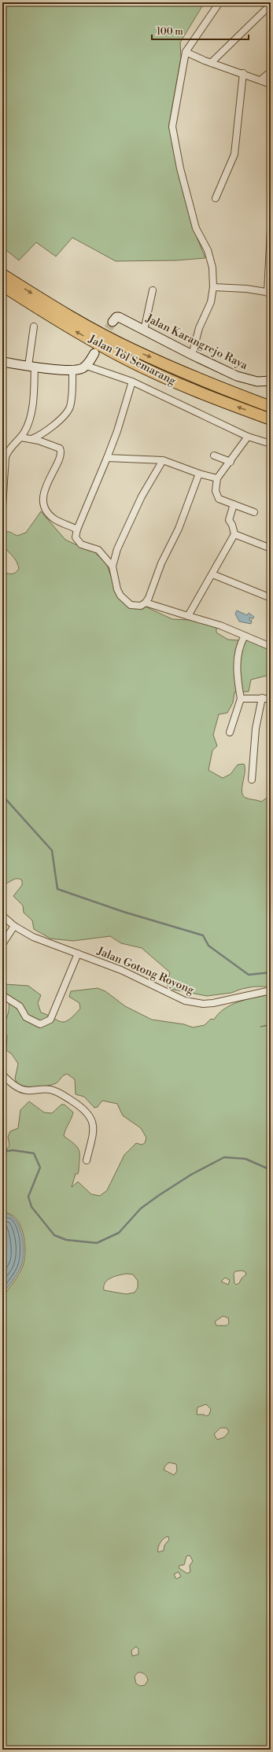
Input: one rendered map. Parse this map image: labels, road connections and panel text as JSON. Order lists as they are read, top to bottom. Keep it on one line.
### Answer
{"streets":{"highway":["Jalan Tol Semarang"],"main road":["Jalan Karangrejo Raya"],"street":["Jalan Gotong Royong"]},"scale_bar":"100 m"}
